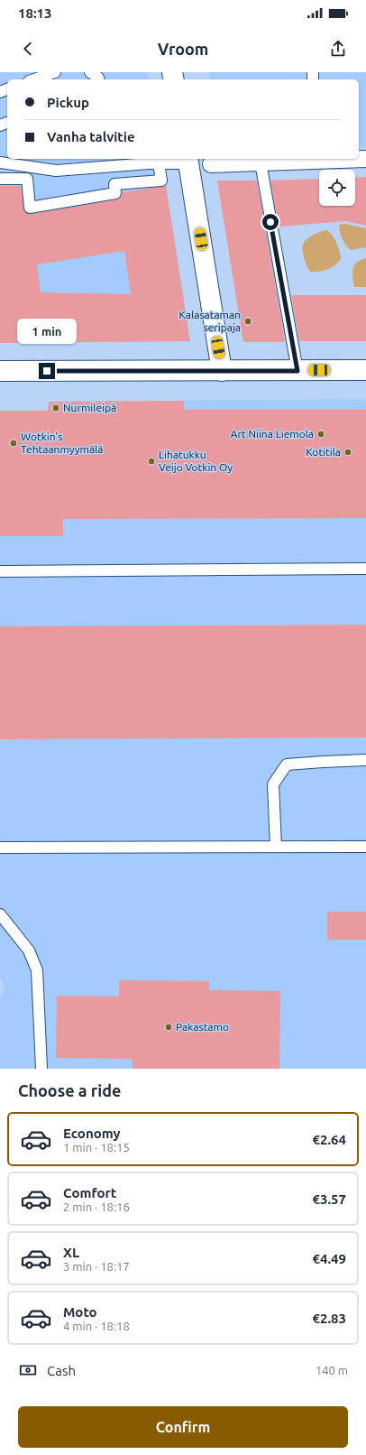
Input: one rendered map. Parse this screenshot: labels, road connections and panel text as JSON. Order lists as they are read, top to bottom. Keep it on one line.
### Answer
{"places":["Kalasataman seripaja","Nurmileipä","Art Niina Liemola","Wotkin's Tehtaanmyymälä","Kotitila","Lihatukku Veijo Votkin Oy","Pakastamo"],"page":{"status":"18:13","header":"Vroom","banner":["Pickup","Vanha talvitie"],"bubble":"1 min","heading":"Choose a ride","list":[{"name":"Economy","note":"1 min · 18:15","value":"€2.64"},{"name":"Comfort","note":"2 min · 18:16","value":"€3.57"},{"name":"XL","note":"3 min · 18:17","value":"€4.49"},{"name":"Moto","note":"4 min · 18:18","value":"€2.83"}],"pay":["Cash","140 m"],"buttons":"Confirm"}}
